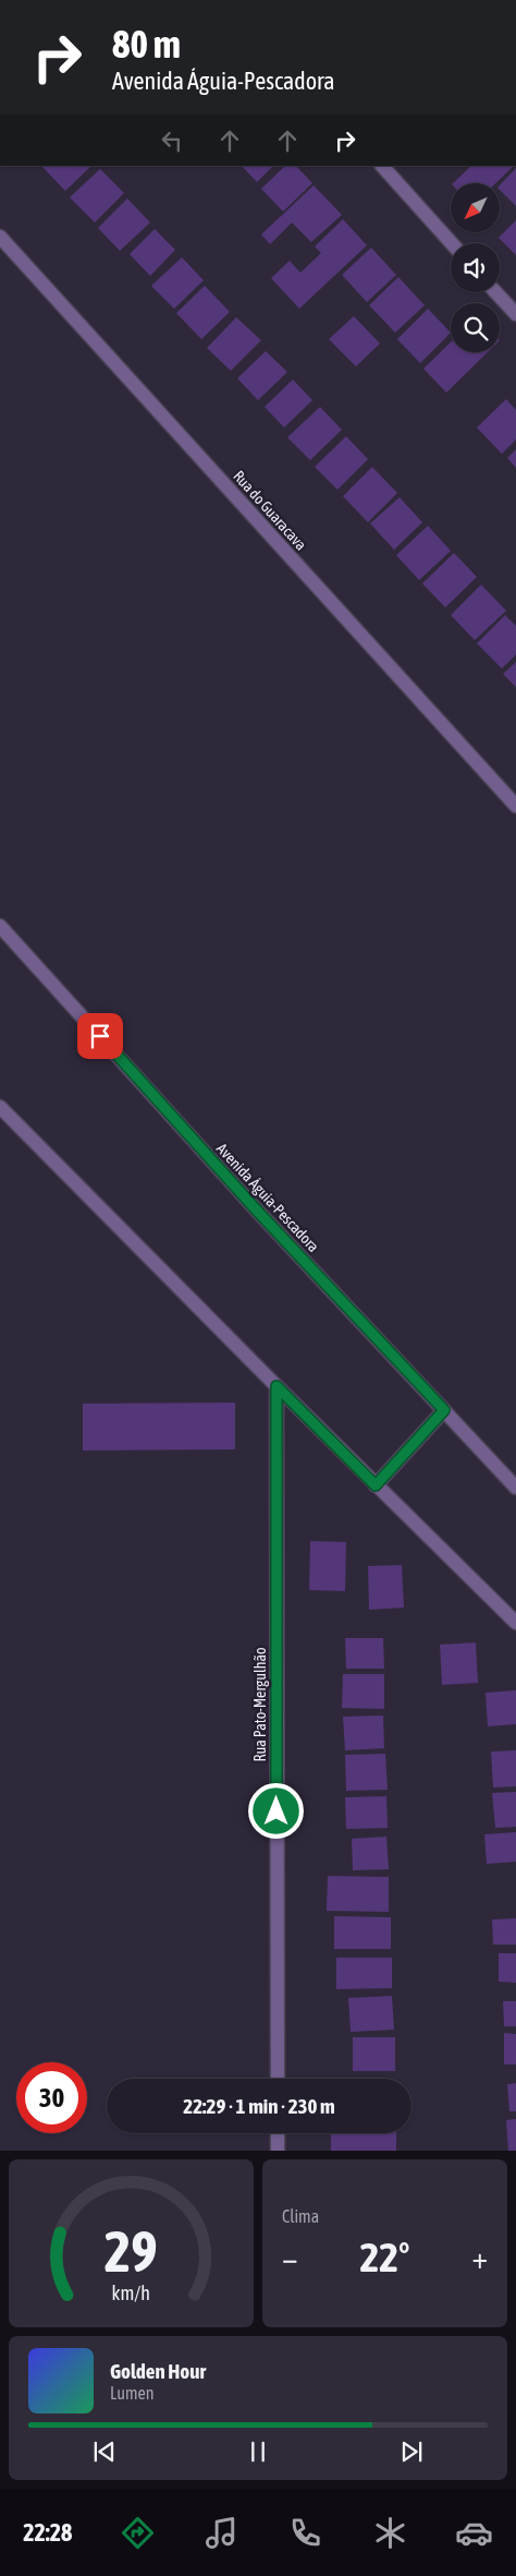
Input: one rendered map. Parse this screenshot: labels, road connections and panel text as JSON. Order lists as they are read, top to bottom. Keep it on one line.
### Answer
{"streets":{"street":["Rua do Guaracava","Avenida Águia-Pescadora","Rua Pato-Mergulhão"]},"north":"bottom left","page":{"turn":["80 m","Avenida Águia-Pescadora"],"limit":"30","trip":"22:29 · 1 min · 230 m","tile":"Clima","heat":["−","22°","+"],"song":["Golden Hour","Lumen"],"tabs":"22:28","gauge":["29","km/h"]}}
